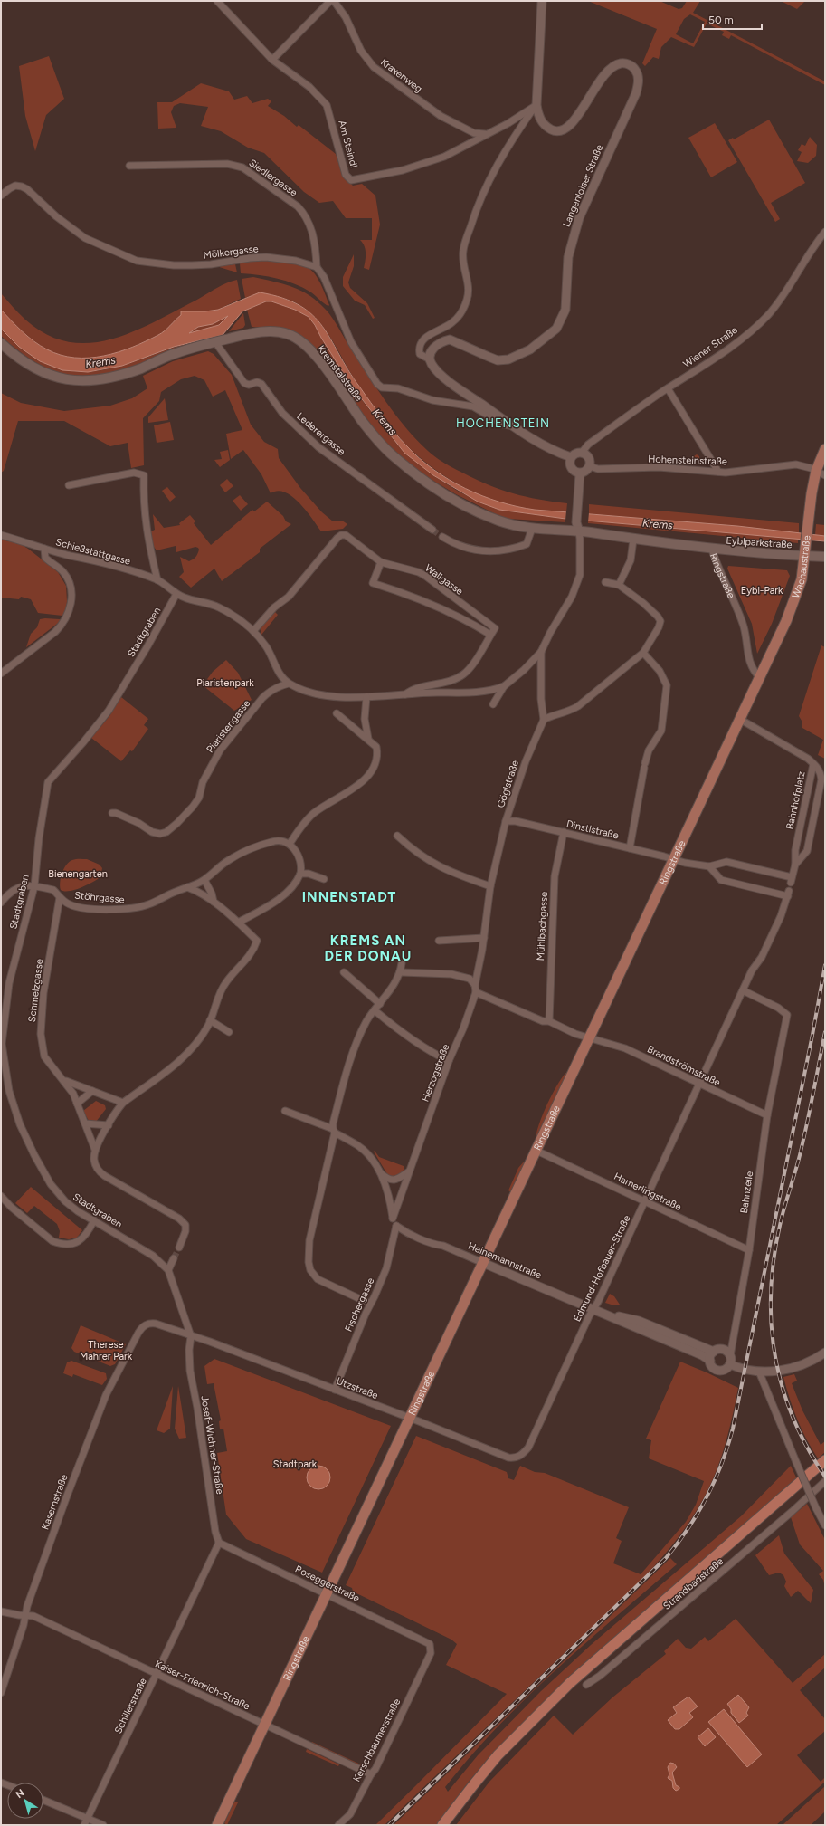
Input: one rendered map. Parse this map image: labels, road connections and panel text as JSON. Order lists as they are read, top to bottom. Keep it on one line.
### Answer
{"streets":{"main road":["Kremstalstraße","Eyblparkstraße","Wachaustraße","Ringstraße"],"street":["Kraxenweg","Am Steindl","Siedlergasse","Langenloiser Straße","Mölkergasse","Wiener Straße","Lederergasse","Hohensteinstraße","Schießstattgasse","Wallgasse","Stadtgraben","Piaristengasse","Göglstraße","Bahnhofplatz","Dinstlstraße","Stöhrgasse","Mühlbachgasse","Schmelzgasse","Brandströmstraße","Herzogstraße","Hamerlingstraße","Bahnzeile","Heinemannstraße","Edmund-Hofbauer-Straße","Fischergasse","Utzstraße","Josef-Wichner-Straße","Kasernstraße","Roseggerstraße","Strandbadstraße","Kaiser-Friedrich-Straße","Schillerstraße","Kerschbaumerstraße"]},"crossings":[["Kraxenweg","Am Steindl"],["Am Steindl","Langenloiser Straße"],["Siedlergasse","Mölkergasse"],["Wiener Straße","Hohensteinstraße"],["Kremstalstraße","Lederergasse"],["Kremstalstraße","Ringstraße"],["Hohensteinstraße","Wachaustraße"],["Eyblparkstraße","Wachaustraße"],["Eyblparkstraße","Ringstraße"],["Schießstattgasse","Wallgasse"],["Schießstattgasse","Stadtgraben"],["Schießstattgasse","Piaristengasse"],["Wachaustraße","Ringstraße"],["Ringstraße","Bahnhofplatz"],["Ringstraße","Dinstlstraße"],["Ringstraße","Brandströmstraße"],["Ringstraße","Hamerlingstraße"],["Ringstraße","Heinemannstraße"],["Ringstraße","Utzstraße"],["Ringstraße","Roseggerstraße"],["Ringstraße","Kaiser-Friedrich-Straße"],["Stadtgraben","Stöhrgasse"],["Göglstraße","Dinstlstraße"],["Göglstraße","Brandströmstraße"],["Göglstraße","Herzogstraße"],["Bahnhofplatz","Dinstlstraße"],["Dinstlstraße","Mühlbachgasse"],["Stöhrgasse","Schmelzgasse"],["Mühlbachgasse","Brandströmstraße"],["Brandströmstraße","Herzogstraße"],["Brandströmstraße","Bahnzeile"],["Brandströmstraße","Edmund-Hofbauer-Straße"],["Hamerlingstraße","Bahnzeile"],["Hamerlingstraße","Edmund-Hofbauer-Straße"],["Bahnzeile","Heinemannstraße"],["Heinemannstraße","Edmund-Hofbauer-Straße"],["Heinemannstraße","Fischergasse"],["Edmund-Hofbauer-Straße","Utzstraße"],["Fischergasse","Utzstraße"],["Utzstraße","Josef-Wichner-Straße"],["Utzstraße","Kasernstraße"],["Josef-Wichner-Straße","Roseggerstraße"],["Josef-Wichner-Straße","Schillerstraße"],["Kasernstraße","Kaiser-Friedrich-Straße"],["Roseggerstraße","Schillerstraße"],["Roseggerstraße","Kerschbaumerstraße"],["Kaiser-Friedrich-Straße","Schillerstraße"],["Kaiser-Friedrich-Straße","Kerschbaumerstraße"]],"districts":["HOCHENSTEIN","INNENSTADT","KREMS AN DER DONAU"],"water":["Krems"],"parks":["Eybl-Park","Piaristenpark","Bienengarten","Therese Mahrer Park","Stadtpark"],"scale_bar":"50 m","north":"top left"}
